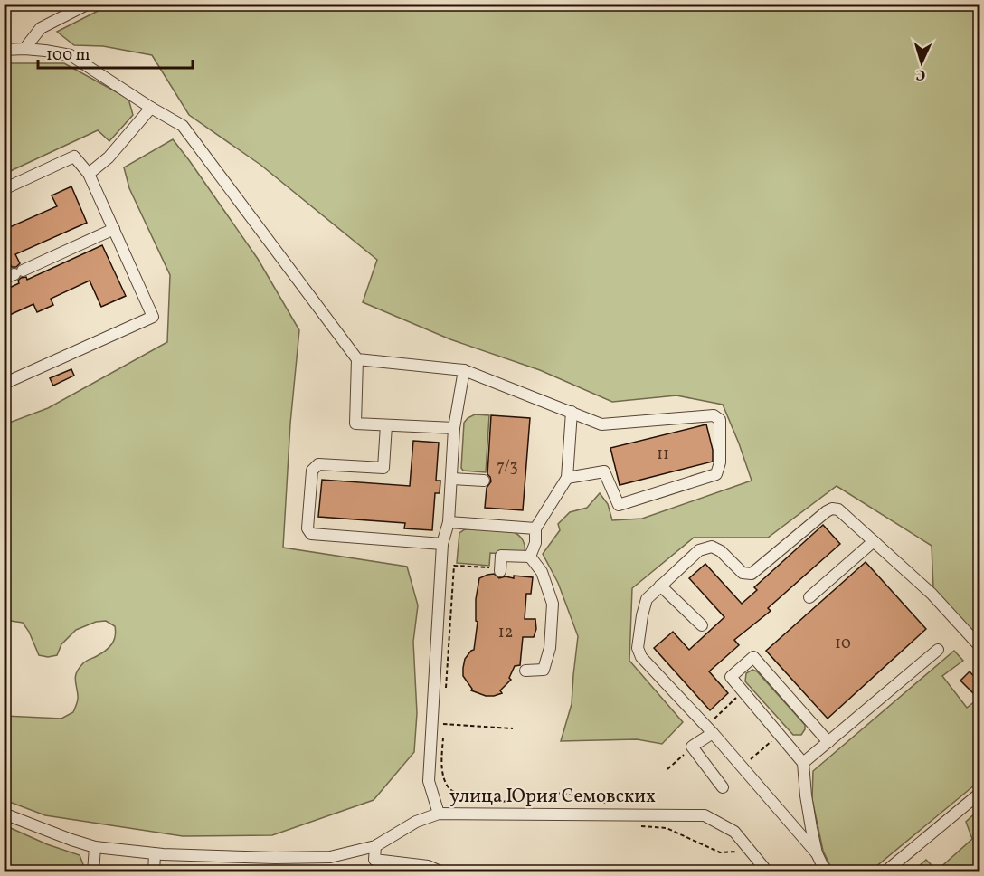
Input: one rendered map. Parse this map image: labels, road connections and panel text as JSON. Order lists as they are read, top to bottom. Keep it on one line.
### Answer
{"streets":{"street":["улица Юрия Семовских"]},"house_numbers":["11","7/3","12","10"],"scale_bar":"100 m","north":"bottom"}
